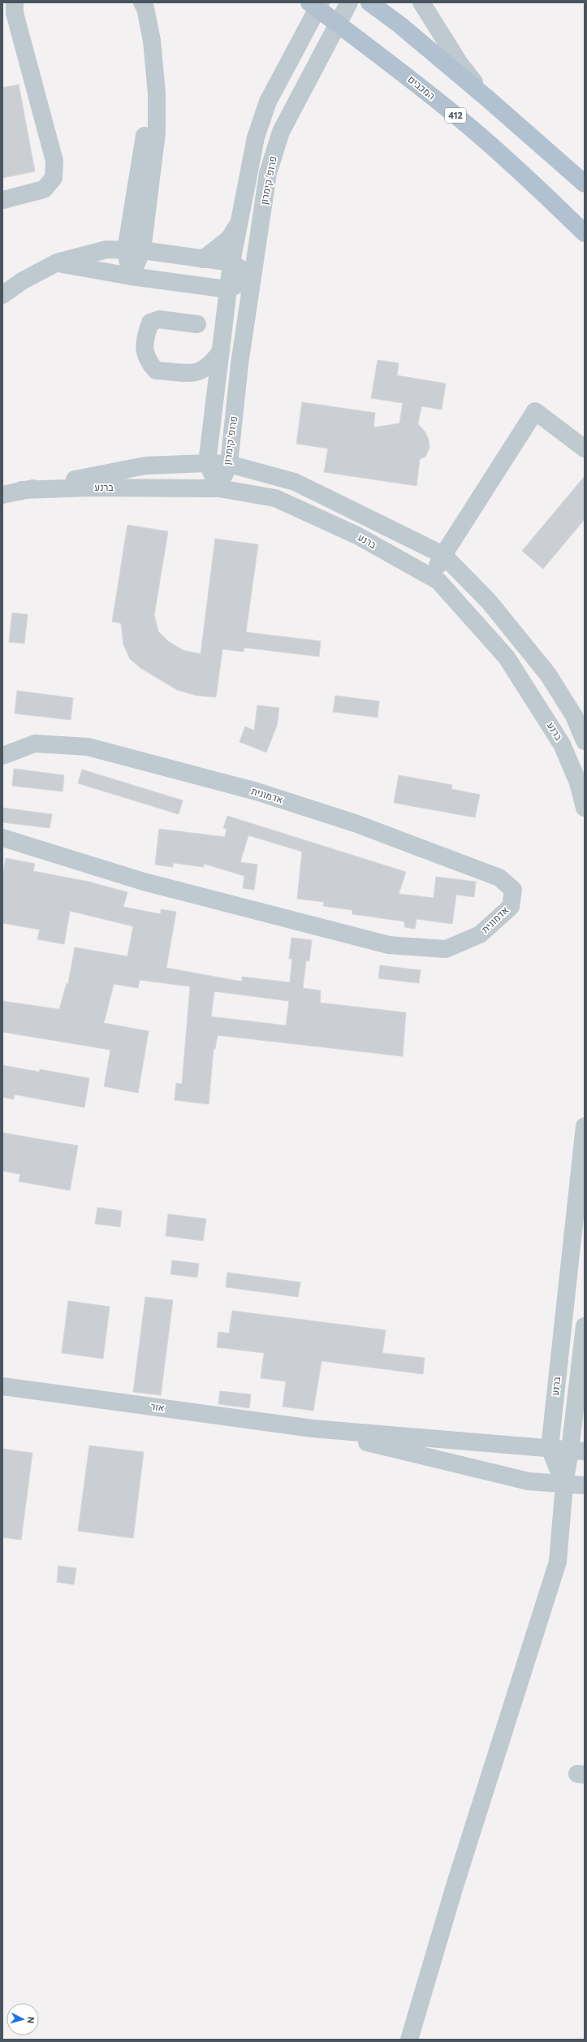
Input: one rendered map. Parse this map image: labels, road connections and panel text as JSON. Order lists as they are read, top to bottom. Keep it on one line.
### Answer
{"streets":{"main road":["המכבים","412"],"street":["פרופ' קימרון","ברנע","אדמונית","אור"]},"crossings":[["המכבים","פרופ' קימרון"],["פרופ' קימרון","ברנע"]],"north":"right"}
